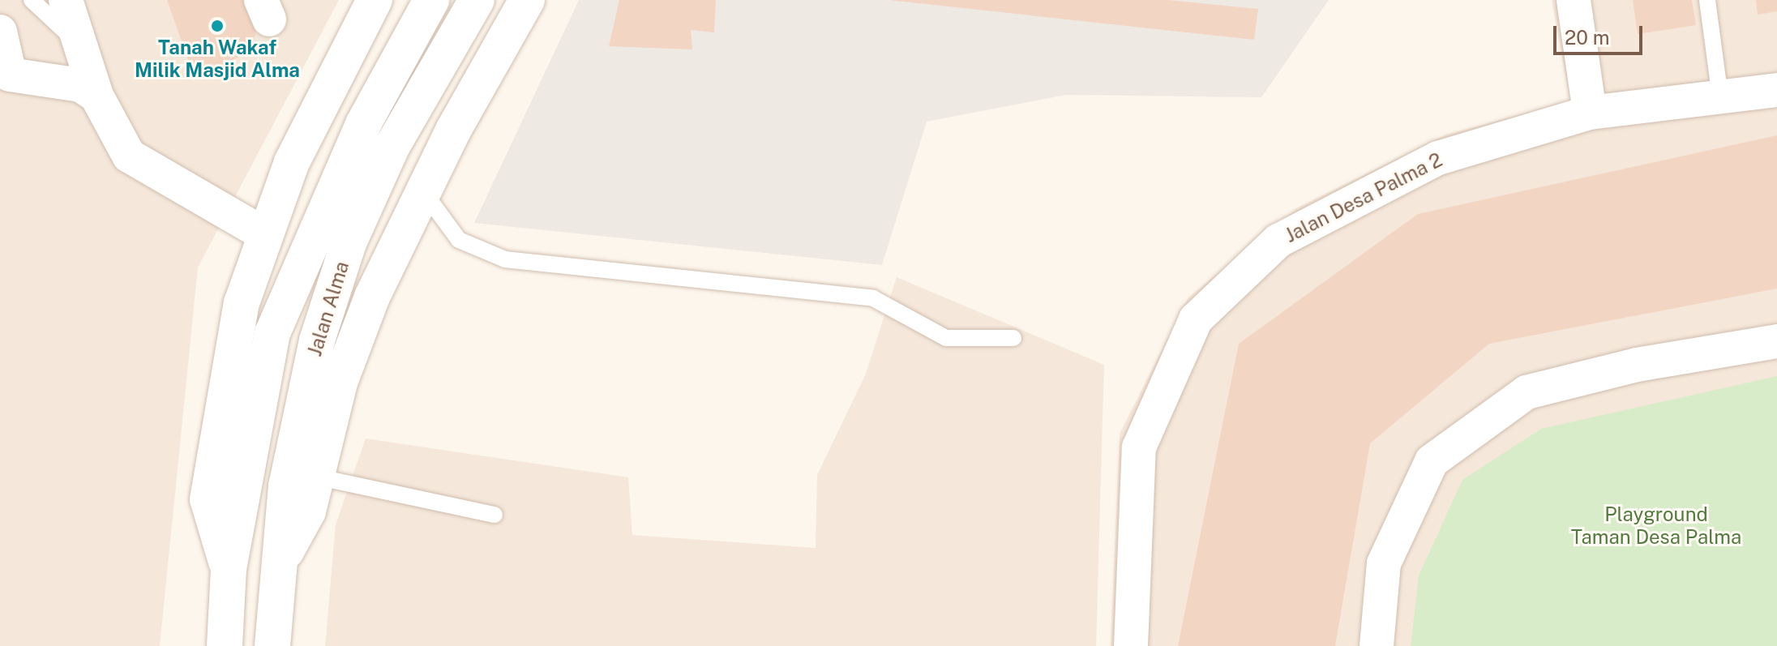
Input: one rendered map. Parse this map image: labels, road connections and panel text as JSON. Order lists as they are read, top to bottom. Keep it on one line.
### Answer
{"streets":{"main road":["Jalan Alma"],"street":["Jalan Desa Palma 2"]},"parks":["Playground Taman Desa Palma"],"places":["Tanah Wakaf Milik Masjid Alma"],"scale_bar":"20 m"}
